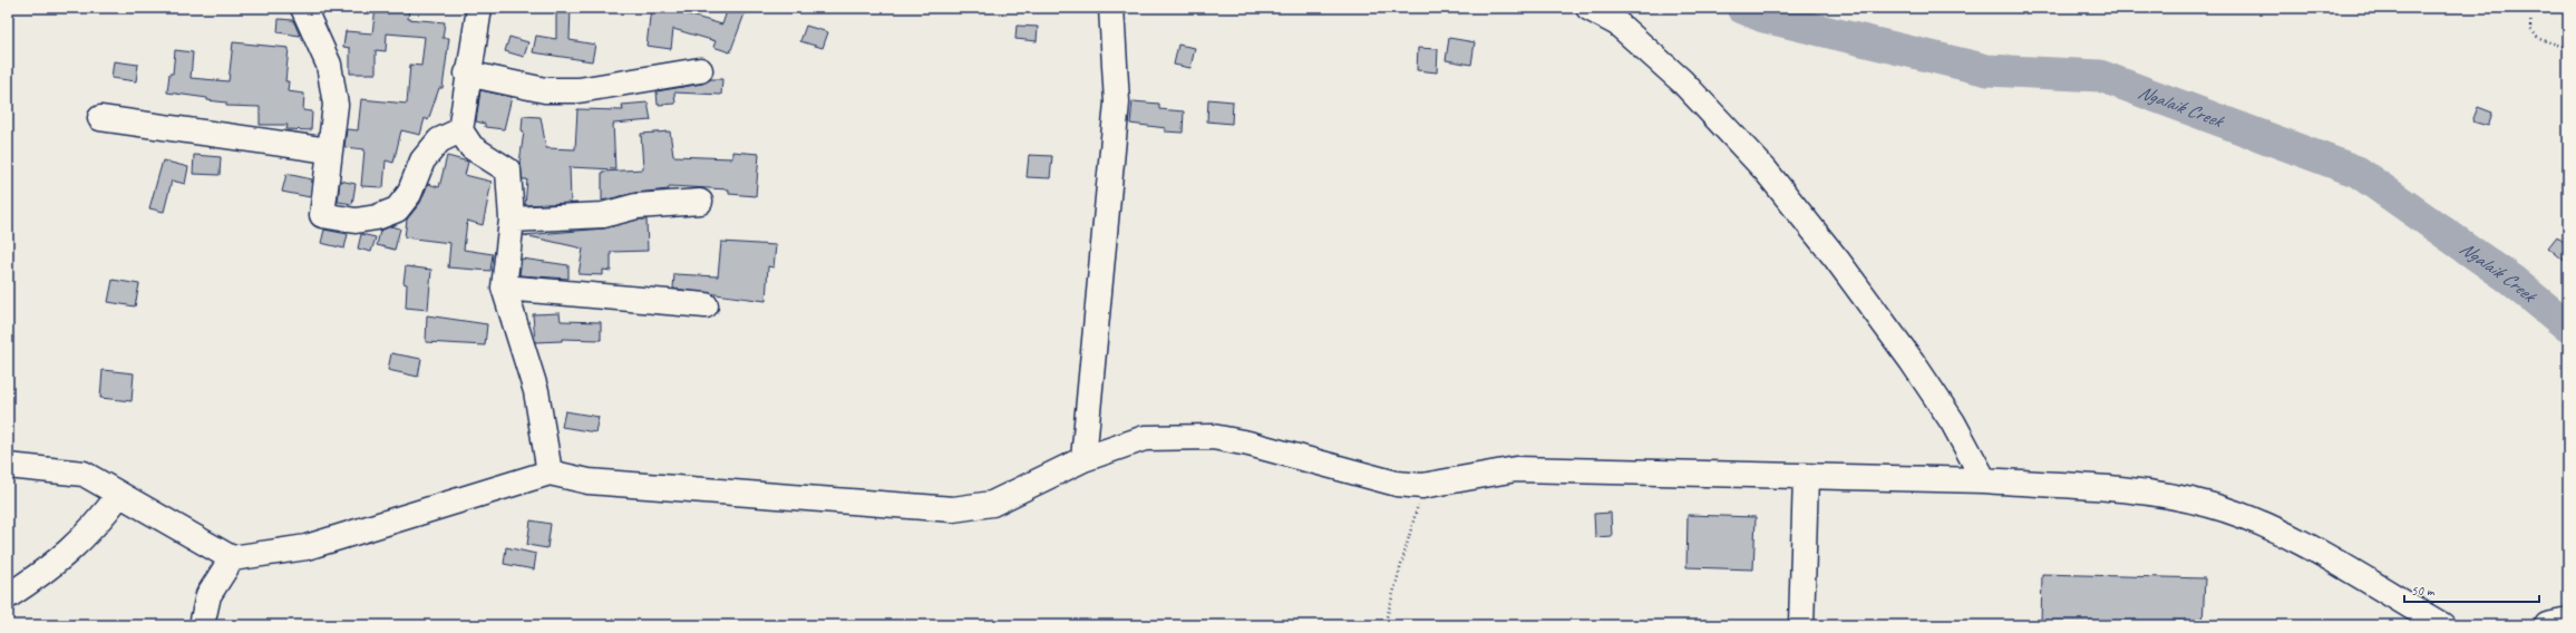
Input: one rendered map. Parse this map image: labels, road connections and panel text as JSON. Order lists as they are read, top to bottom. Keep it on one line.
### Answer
{"water":["Ngalaik Creek"],"scale_bar":"50 m"}
